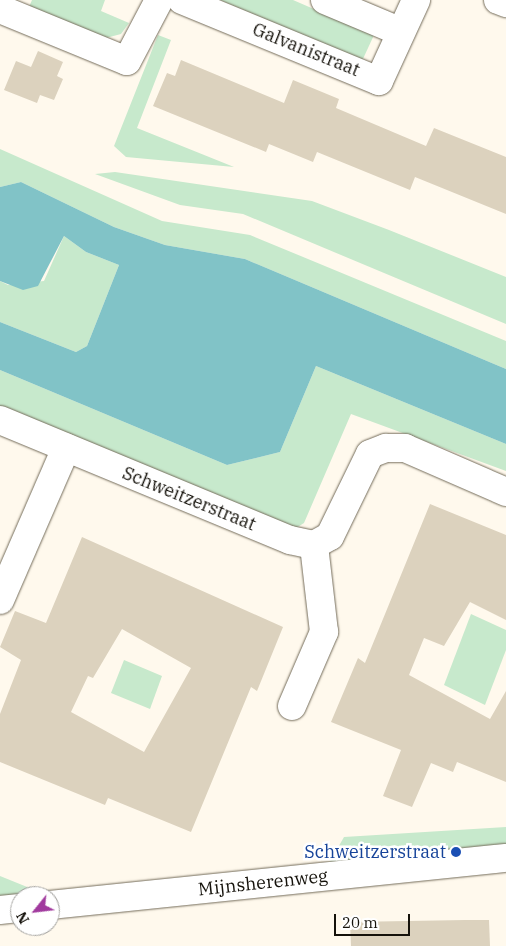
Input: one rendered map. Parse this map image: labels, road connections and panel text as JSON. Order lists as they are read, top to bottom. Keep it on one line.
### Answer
{"streets":{"street":["Galvanistraat","Schweitzerstraat","Mijnsherenweg"]},"places":["Schweitzerstraat"],"scale_bar":"20 m","north":"bottom left"}
